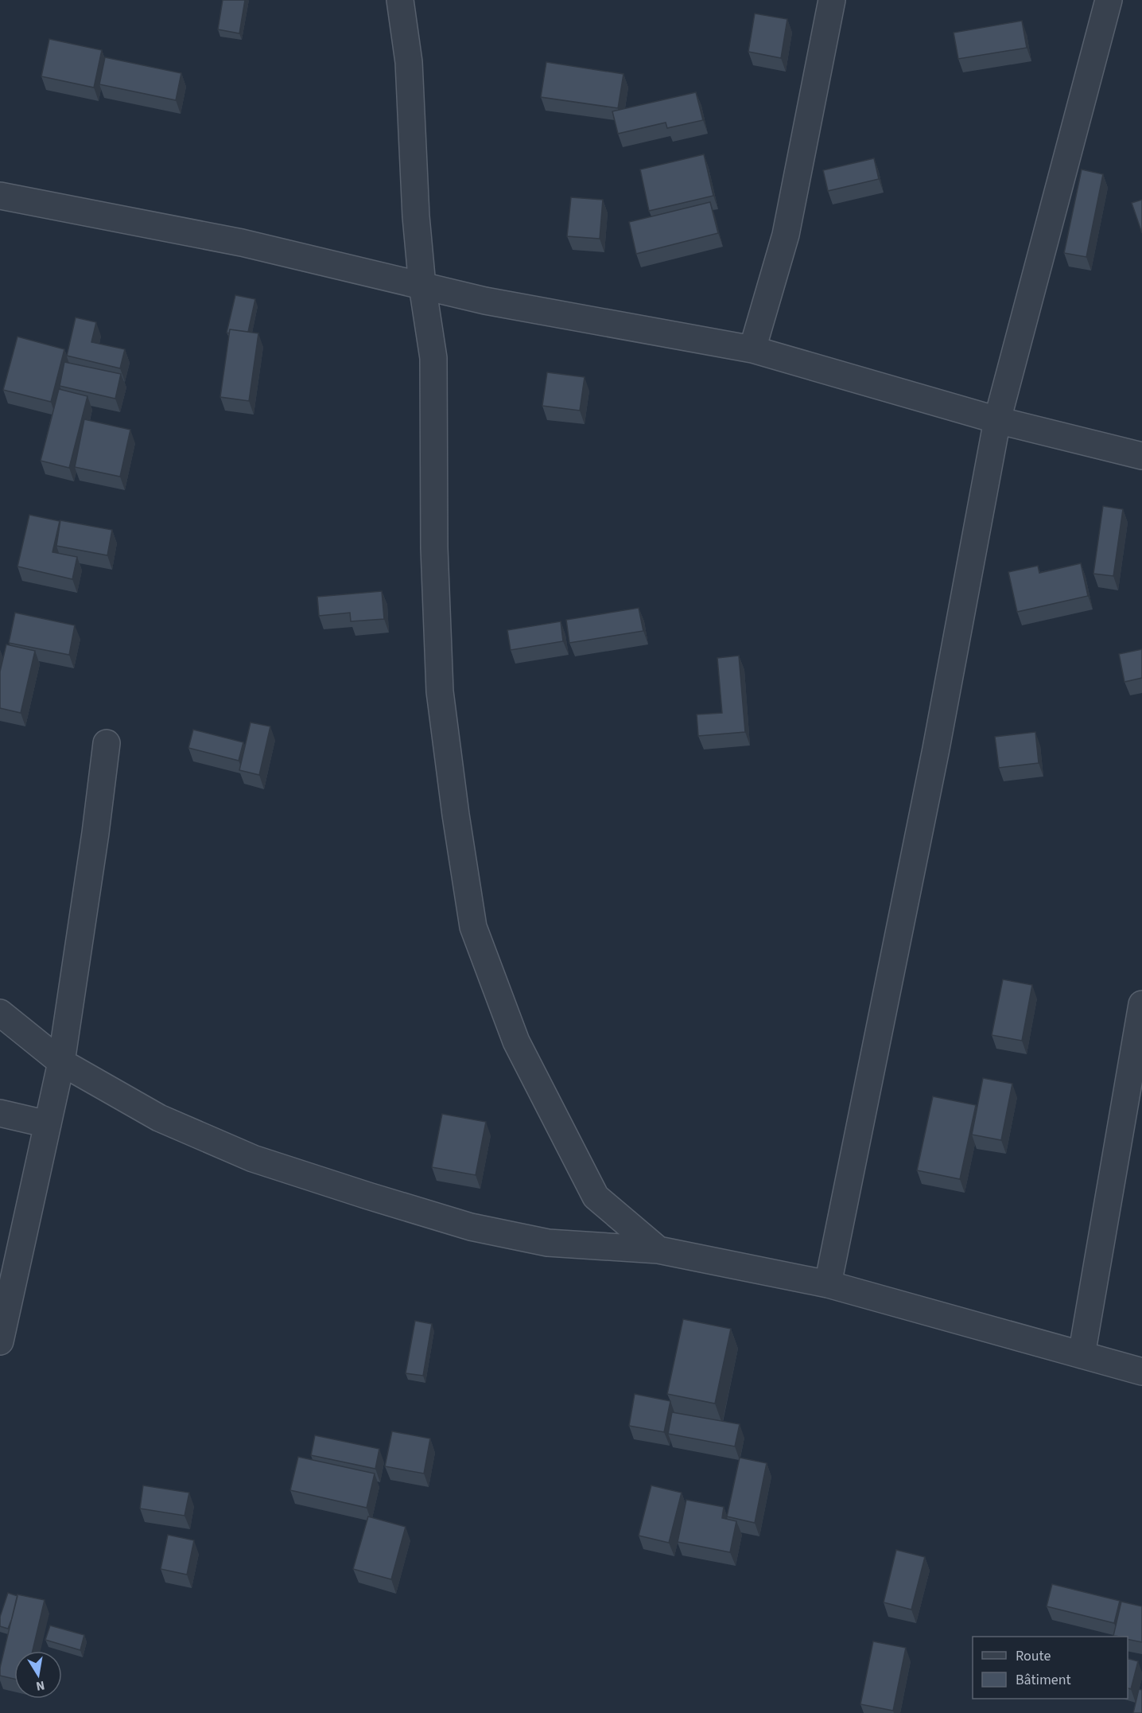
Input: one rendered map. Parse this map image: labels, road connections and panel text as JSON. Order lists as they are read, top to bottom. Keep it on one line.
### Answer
{"legend":["Route","Bâtiment"],"north":"bottom"}
